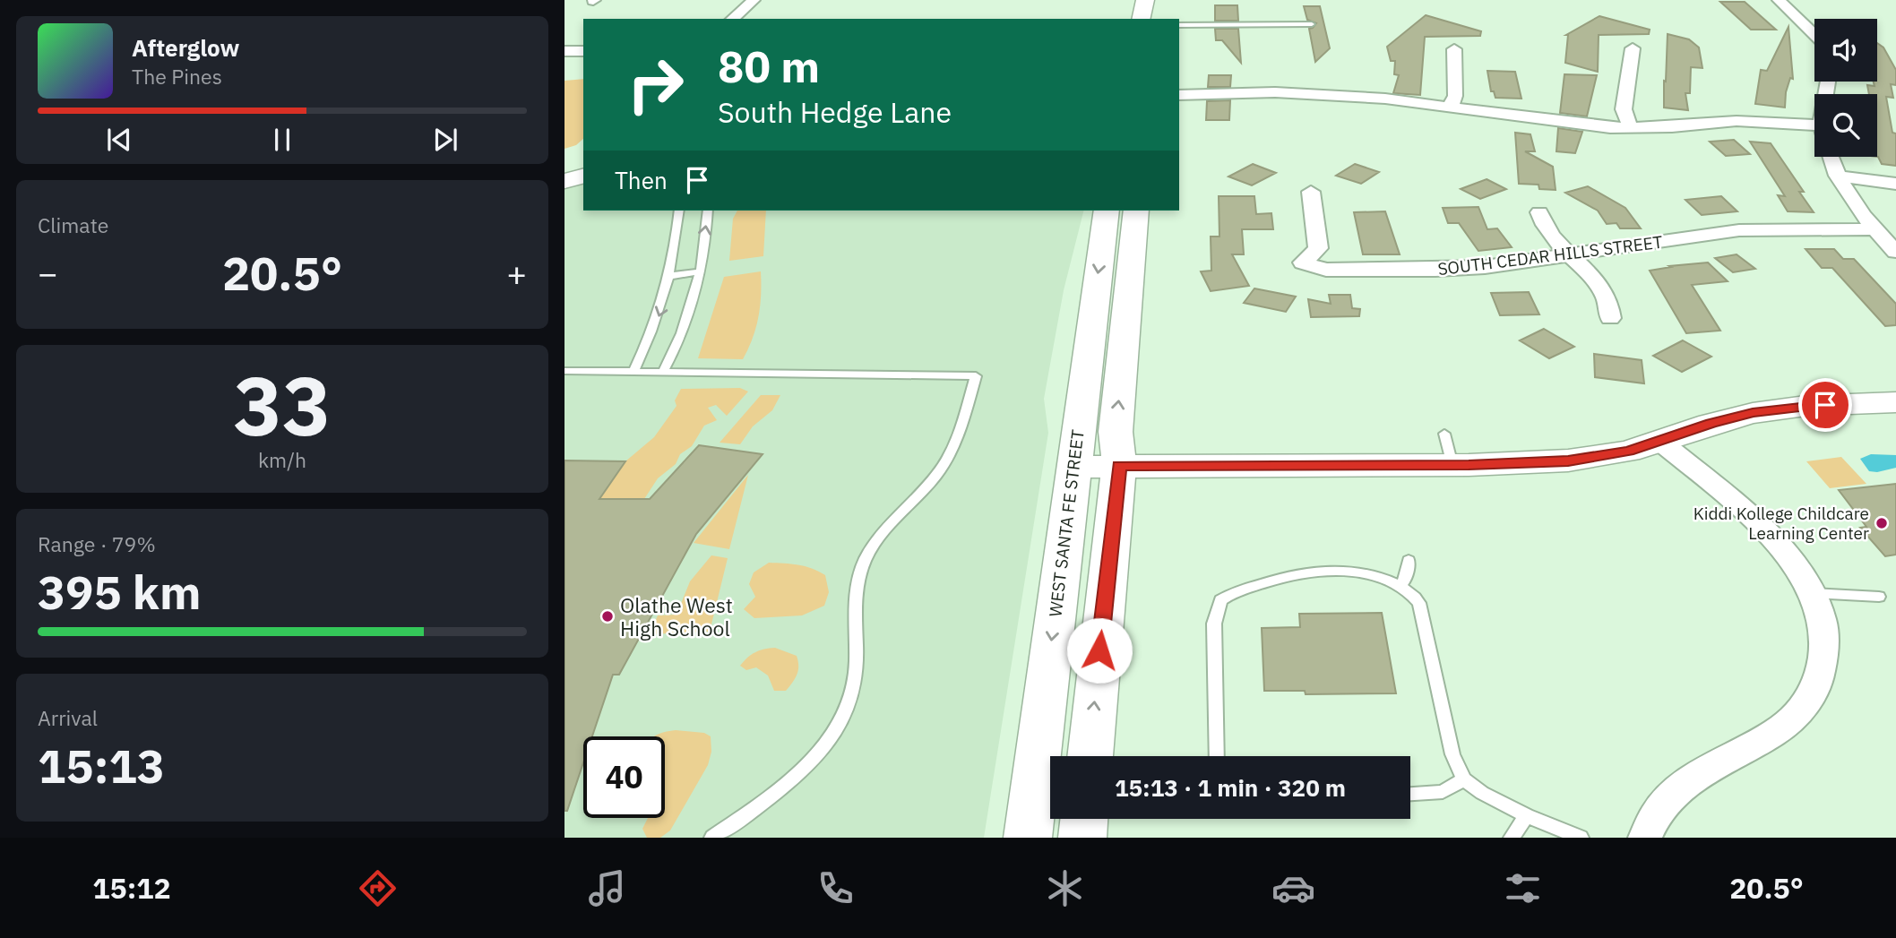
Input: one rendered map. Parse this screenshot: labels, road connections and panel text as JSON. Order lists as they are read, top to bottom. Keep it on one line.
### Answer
{"streets":{"street":["SOUTH CEDAR HILLS STREET","WEST SANTA FE STREET"]},"places":["Kiddi Kollege Childcare Learning Center","Olathe West High School"],"page":{"turn":["80 m","South Hedge Lane"],"song":["Afterglow","The Pines"],"then":"Then","tile":["Climate",["33","km/h"],["Range · 79%","395 km"],["Arrival","15:13"]],"heat":["−","20.5°","+"],"limit":"40","trip":"15:13 · 1 min · 320 m","tabs":["15:12","20.5°"]}}
